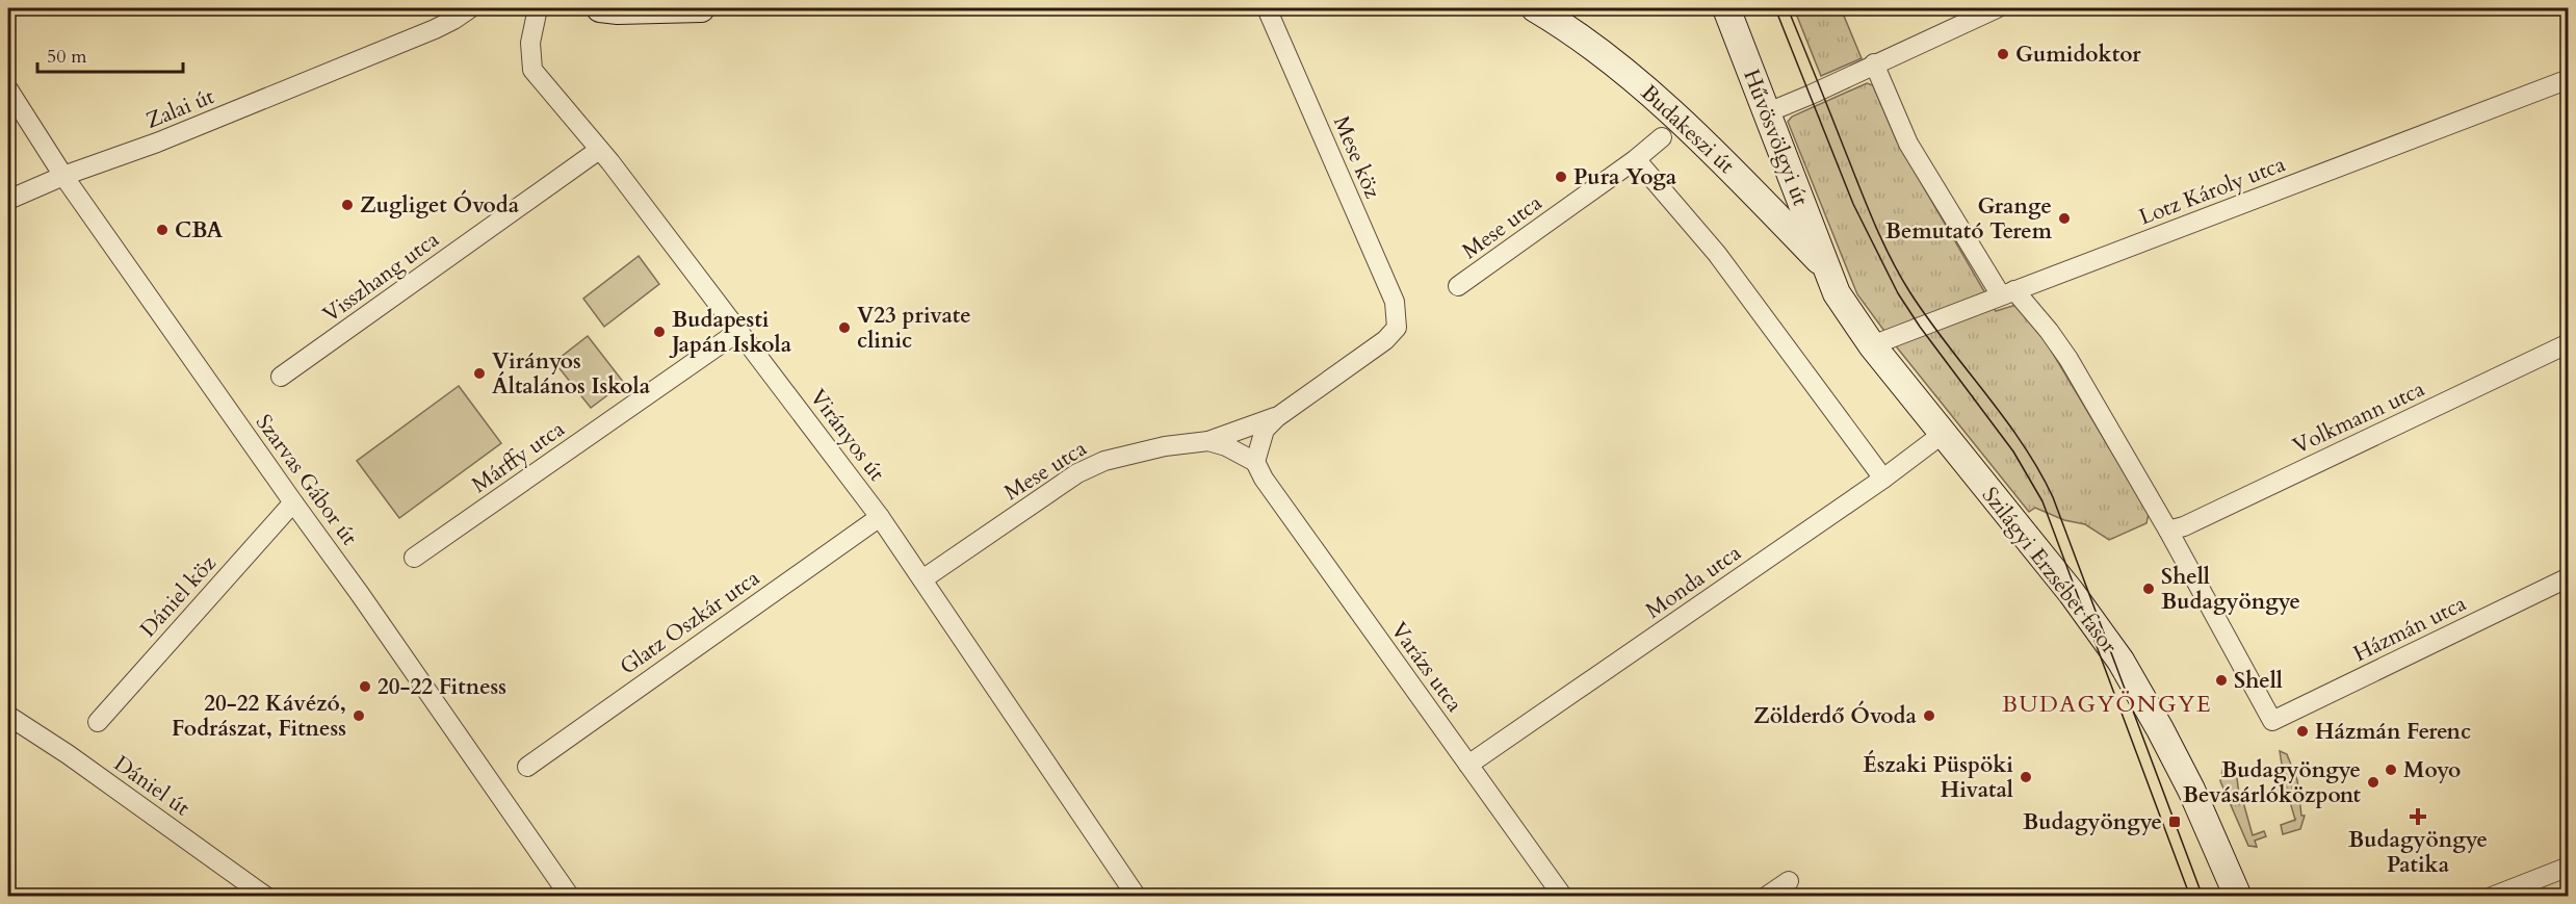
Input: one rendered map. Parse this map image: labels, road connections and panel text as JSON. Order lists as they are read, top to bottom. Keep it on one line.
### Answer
{"streets":{"main road":["Budakeszi út","Hűvösvölgyi út","Szilágyi Erzsébet fasor"],"street":["Zalai út","Mese köz","Lotz Károly utca","Mese utca","Visszhang utca","Volkmann utca","Virányos út","Márffy utca","Szarvas Gábor út","Monda utca","Dániel köz","Glatz Oszkár utca","Házmán utca","Varázs utca","Dániel út"]},"crossings":[["Zalai út","Szarvas Gábor út"],["Budakeszi út","Hűvösvölgyi út"],["Budakeszi út","Szilágyi Erzsébet fasor"],["Hűvösvölgyi út","Szilágyi Erzsébet fasor"],["Mese köz","Mese utca"],["Lotz Károly utca","Szilágyi Erzsébet fasor"],["Mese utca","Virányos út"],["Mese utca","Varázs utca"],["Visszhang utca","Virányos út"],["Volkmann utca","Házmán utca"],["Virányos út","Márffy utca"],["Virányos út","Glatz Oszkár utca"],["Szarvas Gábor út","Dániel köz"],["Szilágyi Erzsébet fasor","Monda utca"],["Monda utca","Varázs utca"]],"districts":["BUDAGYÖNGYE"],"places":{"other":["Gumidoktor","Pura Yoga","Zugliget Óvoda","Grange Bemutató Terem","CBA","V23 private clinic","Budapesti Japán Iskola","Virányos Általános Iskola","Shell Budagyöngye","Shell","20-22 Fitness","20-22 Kávézó, Fodrászat, Fitness","Zölderdő Óvoda","Házmán Ferenc","Moyo","Északi Püspöki Hivatal","Budagyöngye Bevásárlóközpont"],"health":["Budagyöngye Patika"],"transit":["Budagyöngye"]},"scale_bar":"50 m"}
